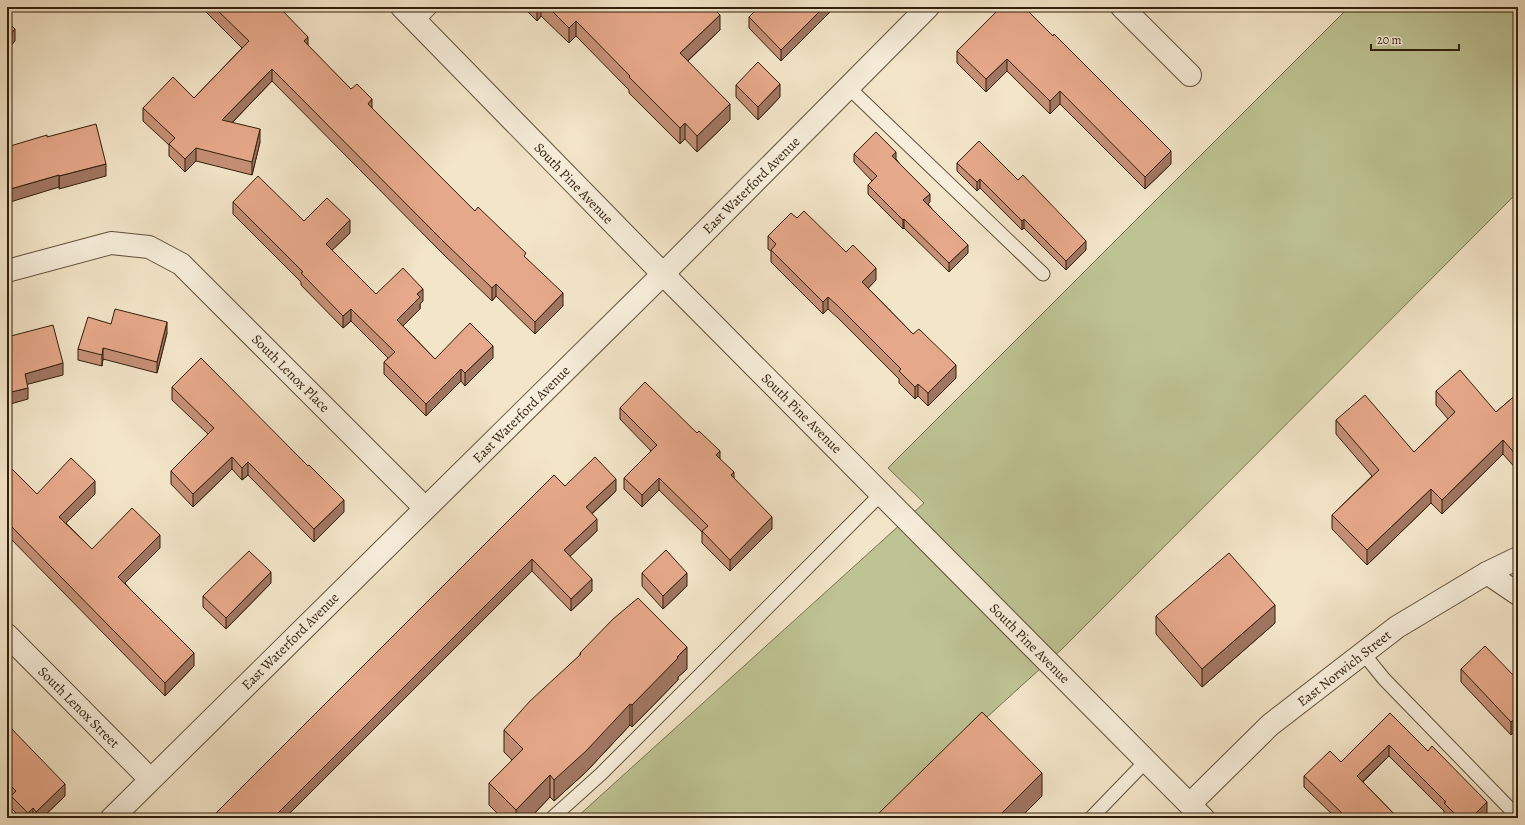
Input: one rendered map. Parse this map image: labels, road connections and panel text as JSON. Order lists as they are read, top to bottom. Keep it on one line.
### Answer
{"streets":{"street":["South Pine Avenue","East Waterford Avenue","South Lenox Place","East Norwich Street","South Lenox Street"]},"crossings":[["South Pine Avenue","East Waterford Avenue"],["South Pine Avenue","East Norwich Street"],["East Waterford Avenue","South Lenox Place"],["East Waterford Avenue","South Lenox Street"]],"scale_bar":"20 m"}
